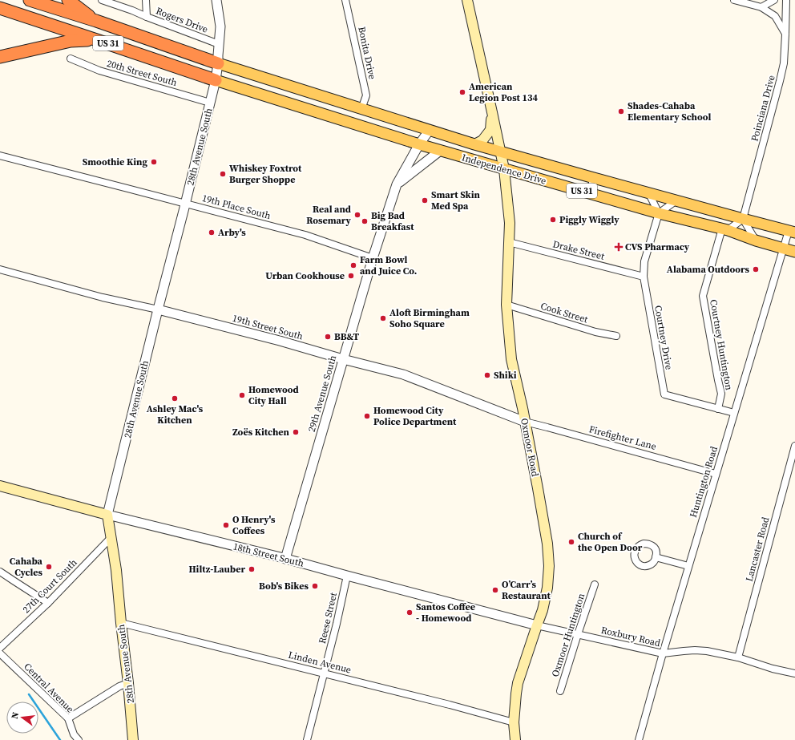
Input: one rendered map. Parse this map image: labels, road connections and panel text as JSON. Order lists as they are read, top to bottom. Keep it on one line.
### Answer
{"streets":{"highway":["US 31"],"main road":["28th Avenue South","Independence Drive","Oxmoor Road","18th Street South"],"street":["Rogers Drive","Bonita Drive","20th Street South","Poinciana Drive","19th Place South","Drake Street","Cook Street","19th Street South","Courtney Drive","Courtney Huntington","29th Avenue South","Firefighter Lane","Huntington Road","Lancaster Road","27th Court South","Reese Street","Oxmoor Huntington","Roxbury Road","Linden Avenue","Central Avenue"]},"crossings":[["Rogers Drive","28th Avenue South"],["US 31","28th Avenue South"],["US 31","Independence Drive"],["Bonita Drive","Independence Drive"],["20th Street South","28th Avenue South"],["Poinciana Drive","Independence Drive"],["28th Avenue South","Independence Drive"],["28th Avenue South","19th Place South"],["28th Avenue South","19th Street South"],["28th Avenue South","18th Street South"],["28th Avenue South","27th Court South"],["28th Avenue South","Linden Avenue"],["Independence Drive","Courtney Drive"],["Independence Drive","Courtney Huntington"],["Independence Drive","29th Avenue South"],["Independence Drive","Oxmoor Road"],["Independence Drive","Huntington Road"],["19th Place South","29th Avenue South"],["Drake Street","Courtney Drive"],["Drake Street","Oxmoor Road"],["Cook Street","Oxmoor Road"],["19th Street South","29th Avenue South"],["19th Street South","Firefighter Lane"],["19th Street South","Oxmoor Road"],["Courtney Drive","Courtney Huntington"],["Courtney Drive","Huntington Road"],["29th Avenue South","18th Street South"],["Firefighter Lane","Oxmoor Road"],["Firefighter Lane","Huntington Road"],["Oxmoor Road","18th Street South"],["Oxmoor Road","Roxbury Road"],["Oxmoor Road","Linden Avenue"],["Huntington Road","Roxbury Road"],["Lancaster Road","Roxbury Road"],["18th Street South","Reese Street"],["18th Street South","Roxbury Road"],["Reese Street","Linden Avenue"],["Oxmoor Huntington","Roxbury Road"]],"places":{"other":["American Legion Post 134","Shades-Cahaba Elementary School","Smoothie King","Whiskey Foxtrot Burger Shoppe","Smart Skin Med Spa","Real and Rosemary","Piggly Wiggly","Big Bad Breakfast","Arby's","Farm Bowl and Juice Co.","Alabama Outdoors","Urban Cookhouse","Aloft Birmingham Soho Square","BB&T","Shiki","Homewood City Hall","Ashley Mac's Kitchen","Homewood City Police Department","Zoës Kitchen","O Henry's Coffees","Church of the Open Door","Cahaba Cycles","Hiltz-Lauber","Bob's Bikes","O’Carr’s Restaurant","Santos Coffee - Homewood"],"health":["CVS Pharmacy"]},"north":"left"}
